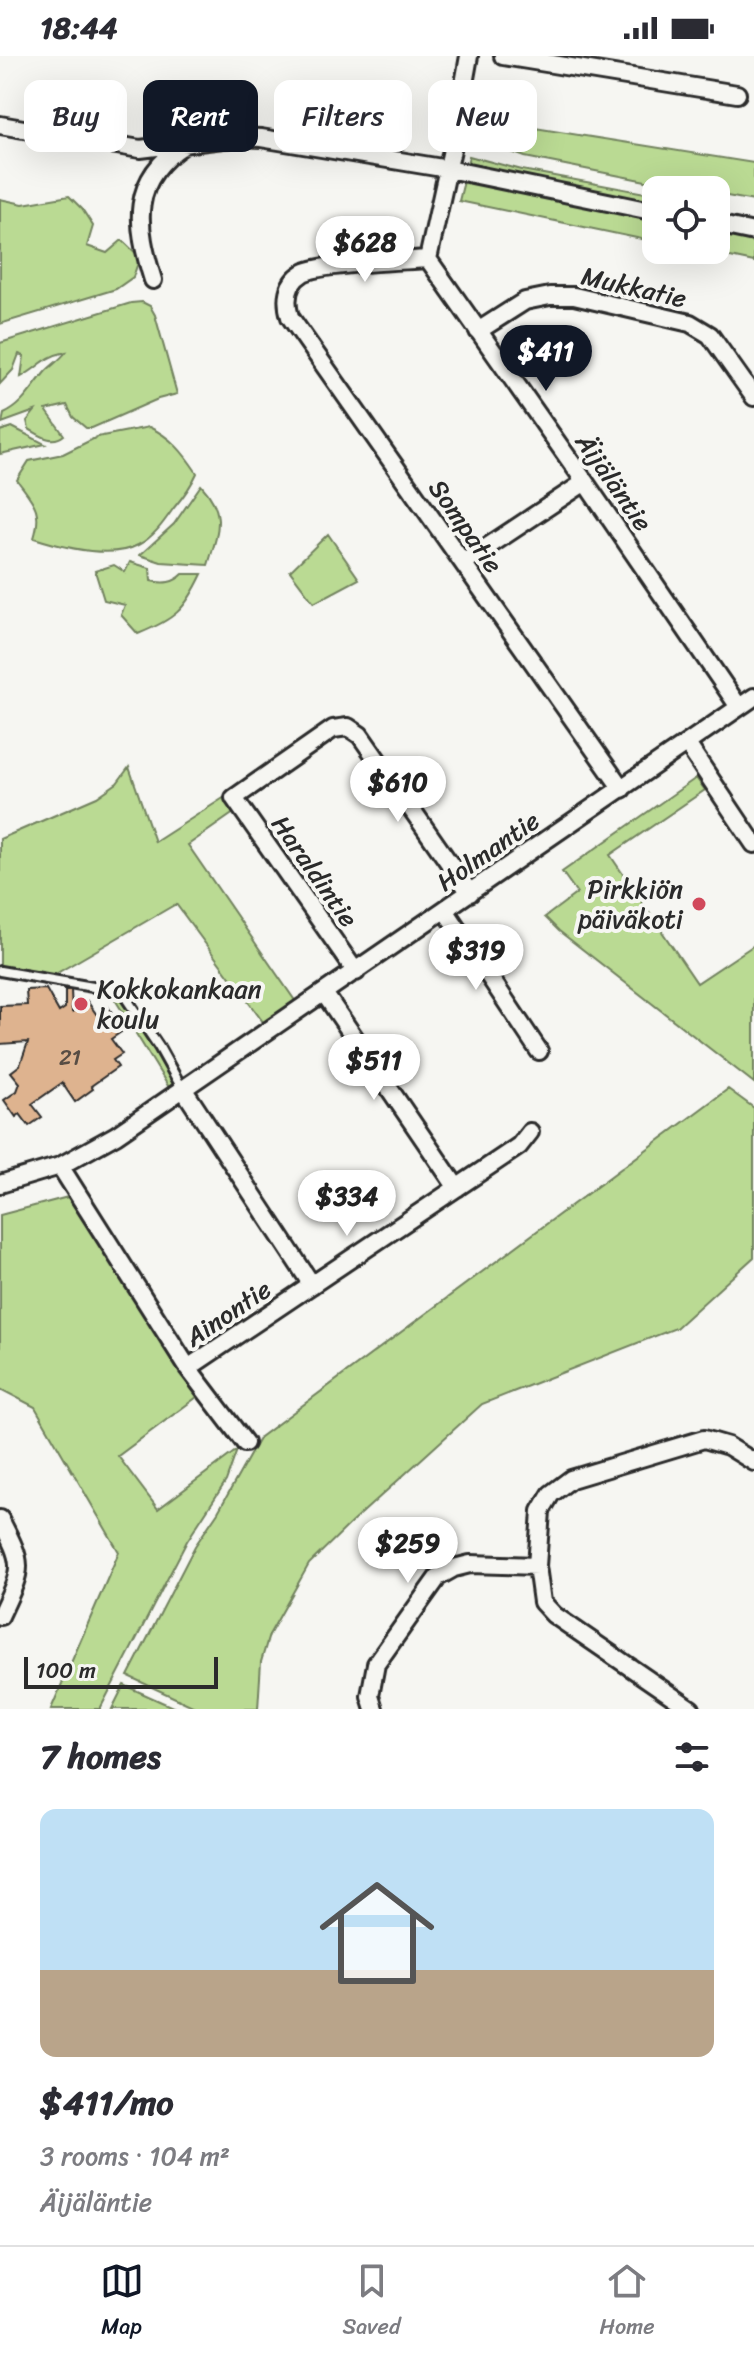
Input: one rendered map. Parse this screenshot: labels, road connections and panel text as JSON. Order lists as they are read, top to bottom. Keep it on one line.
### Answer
{"streets":{"street":["Mukkatie","Äijäläntie","Sompatie","Holmantie","Haraldintie","Ainontie"]},"crossings":[["Mukkatie","Äijäläntie"],["Äijäläntie","Sompatie"],["Äijäläntie","Holmantie"],["Sompatie","Holmantie"],["Holmantie","Haraldintie"]],"places":["Pirkkiön päiväkoti","Kokkokankaan koulu"],"house_numbers":["21"],"scale_bar":"100 m","page":{"status":"18:44","chip":["Buy","Rent","Filters","New"],"price":["$628","$411","$610","$319","$511","$334","$259"],"scale":"100 m","heading":"7 homes","list":[{"name":"$411/mo","note":"3 rooms · 104 m² · Äijäläntie"}],"tabs":["Map","Saved","Home"]}}
